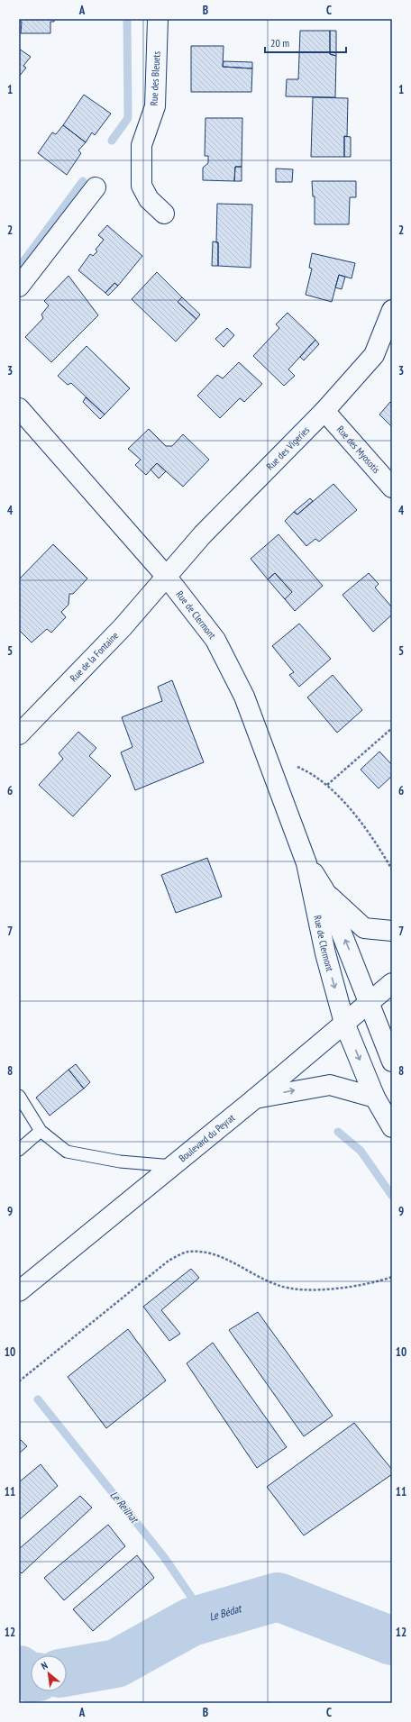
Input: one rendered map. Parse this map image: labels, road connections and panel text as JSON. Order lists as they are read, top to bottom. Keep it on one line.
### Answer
{"streets":{"street":["Rue des Bleuets","Rue des Vigeries","Rue des Myosotis","Rue de Clermont","Rue de la Fontaine","Boulevard du Peyrat"]},"crossings":[["Rue des Vigeries","Rue des Myosotis"],["Rue des Vigeries","Rue de Clermont"],["Rue des Vigeries","Rue de la Fontaine"],["Rue de Clermont","Rue de la Fontaine"],["Rue de Clermont","Boulevard du Peyrat"]],"water":["Le Reilhat","Le Bédat"],"scale_bar":"20 m","north":"top left","grid":{"columns":["A","B","C"],"rows":["1","2","3","4","5","6","7","8","9","10","11","12"]}}
